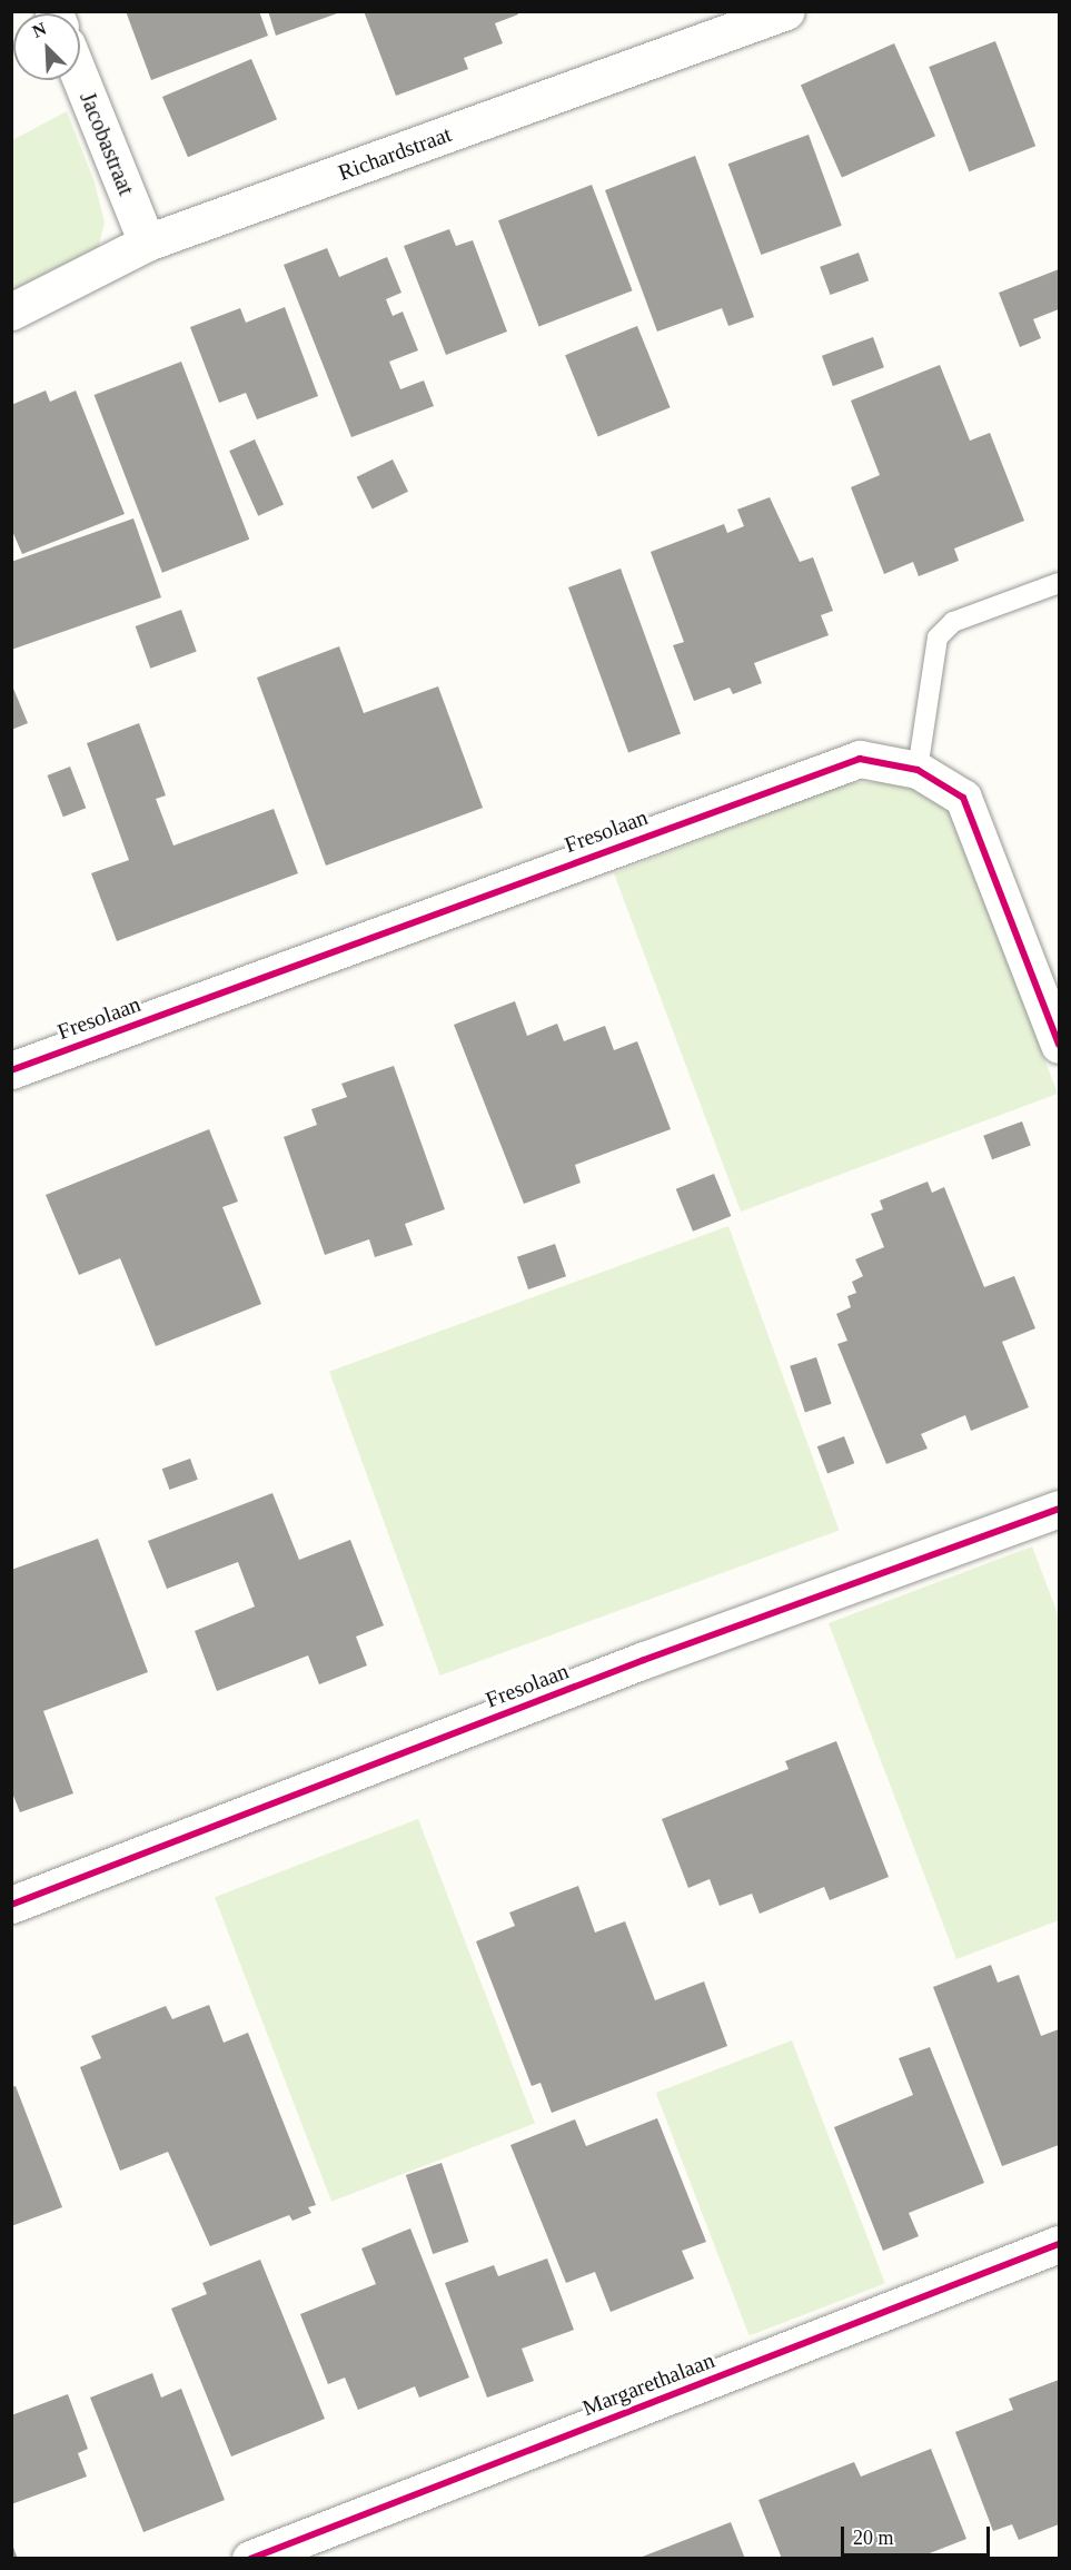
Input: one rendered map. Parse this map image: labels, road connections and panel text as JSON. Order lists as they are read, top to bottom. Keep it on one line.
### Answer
{"streets":{"street":["Jacobastraat","Richardstraat","Fresolaan","Margarethalaan"]},"crossings":[["Jacobastraat","Richardstraat"]],"scale_bar":"20 m","north":"top left"}
